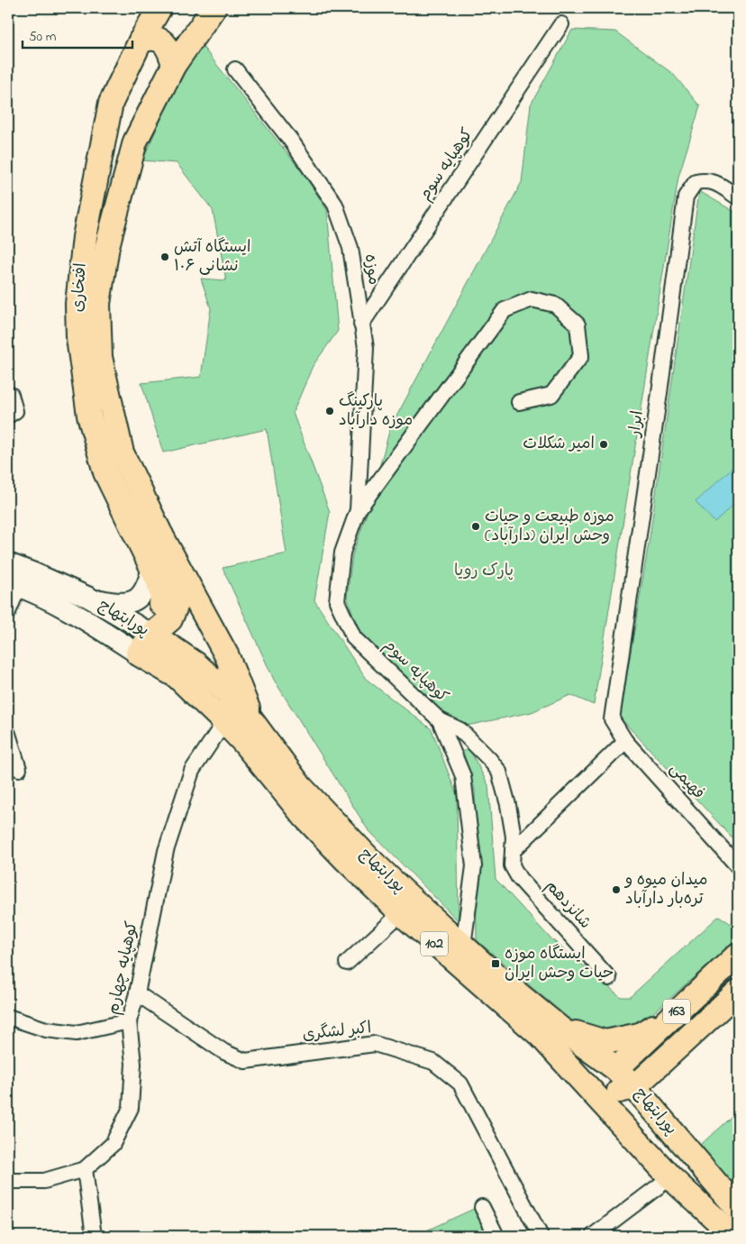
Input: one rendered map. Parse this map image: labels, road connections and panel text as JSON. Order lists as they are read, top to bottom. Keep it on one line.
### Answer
{"streets":{"main road":["افتخاری","پورابتهاج","102","163"],"street":["کوهپایه سوم","موزه","ابرار","فهیمی","شانزدهم","کوهپایه چهارم","اکبر لشگری"]},"crossings":[["کوهپایه سوم","موزه"],["کوهپایه سوم","پورابتهاج"],["کوهپایه سوم","شانزدهم"],["افتخاری","پورابتهاج"],["ابرار","فهیمی"],["پورابتهاج","کوهپایه چهارم"],["پورابتهاج","163"],["کوهپایه چهارم","اکبر لشگری"]],"parks":["پارک رویا"],"places":{"other":["ایستگاه آتش نشانی ۱۰۶","پارکینگ موزه دارآباد","امیر شکلات","موزه طبیعت و حیات وحش ایران (دارآباد)","میدان میوه و تره‌بار دارآباد"],"transit":["ایستگاه موزه حیات وحش ایران"]},"scale_bar":"50 m"}
